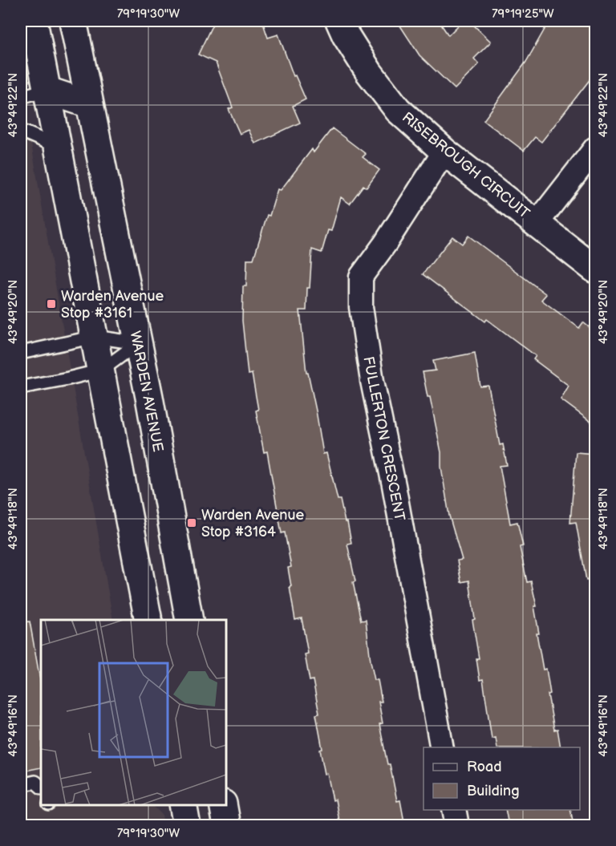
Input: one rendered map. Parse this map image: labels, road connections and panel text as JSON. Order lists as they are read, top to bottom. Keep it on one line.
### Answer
{"streets":{"main road":["RISEBROUGH CIRCUIT","WARDEN AVENUE"],"street":["FULLERTON CRESCENT"]},"crossings":[["RISEBROUGH CIRCUIT","FULLERTON CRESCENT"]],"places":{"transit":["Warden Avenue Stop #3161","Warden Avenue Stop #3164"]},"legend":["Road","Building"],"coordinates":["79°19'30\"W","79°19'25\"W","43°49'22\"N","43°49'20\"N","43°49'18\"N","43°49'16\"N"]}
